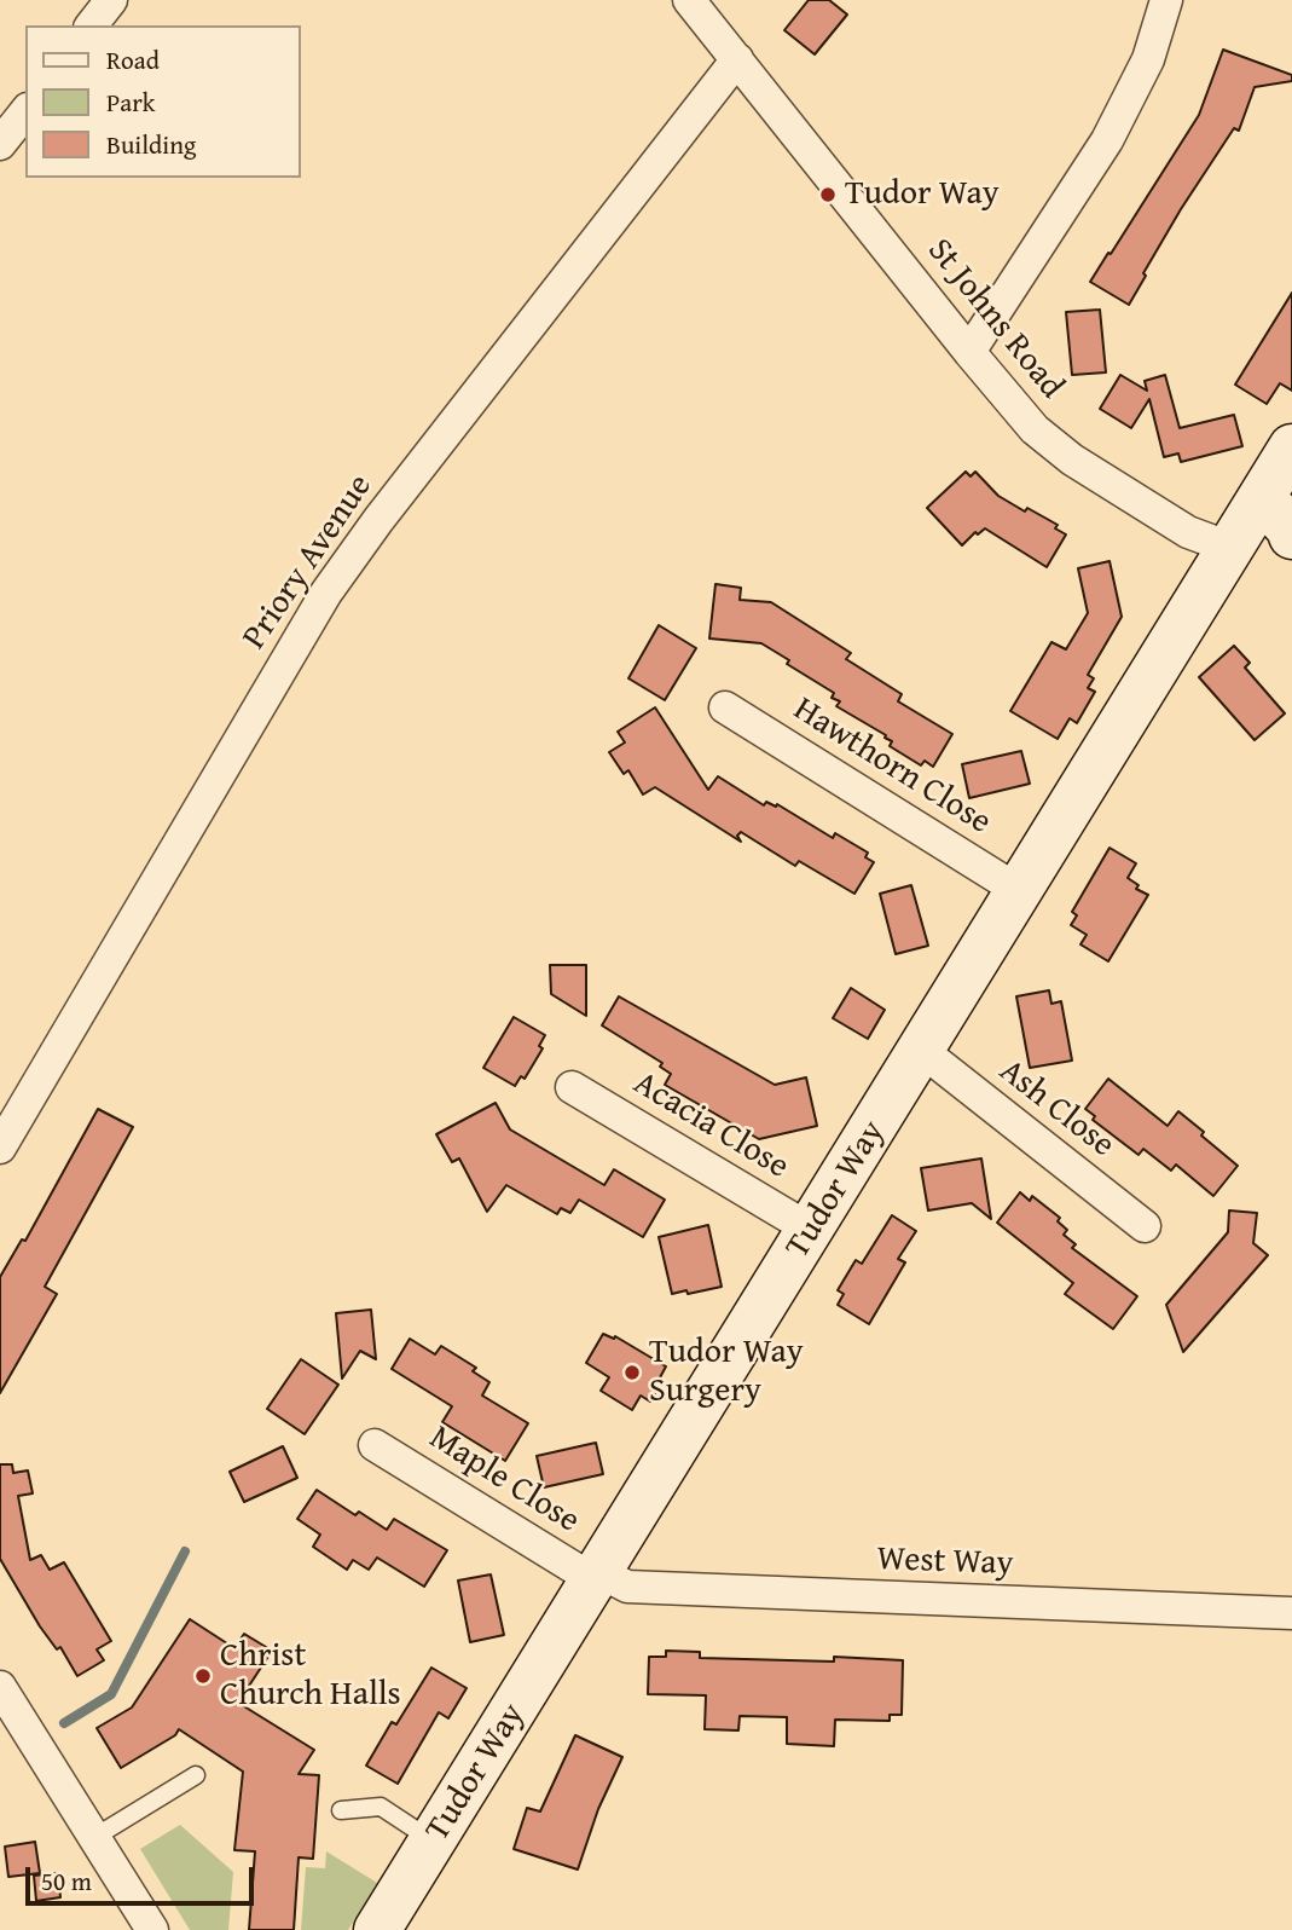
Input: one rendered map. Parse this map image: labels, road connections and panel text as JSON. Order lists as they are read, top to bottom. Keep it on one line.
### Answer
{"streets":{"street":["St Johns Road","Priory Avenue","Hawthorn Close","Ash Close","Acacia Close","Tudor Way","Maple Close","West Way"]},"crossings":[["St Johns Road","Priory Avenue"],["St Johns Road","Tudor Way"],["Hawthorn Close","Tudor Way"],["Ash Close","Tudor Way"],["Acacia Close","Tudor Way"],["Tudor Way","Maple Close"],["Tudor Way","West Way"],["Maple Close","West Way"]],"places":["Tudor Way","Tudor Way Surgery","Christ Church Halls"],"legend":["Road","Park","Building"],"scale_bar":"50 m"}
